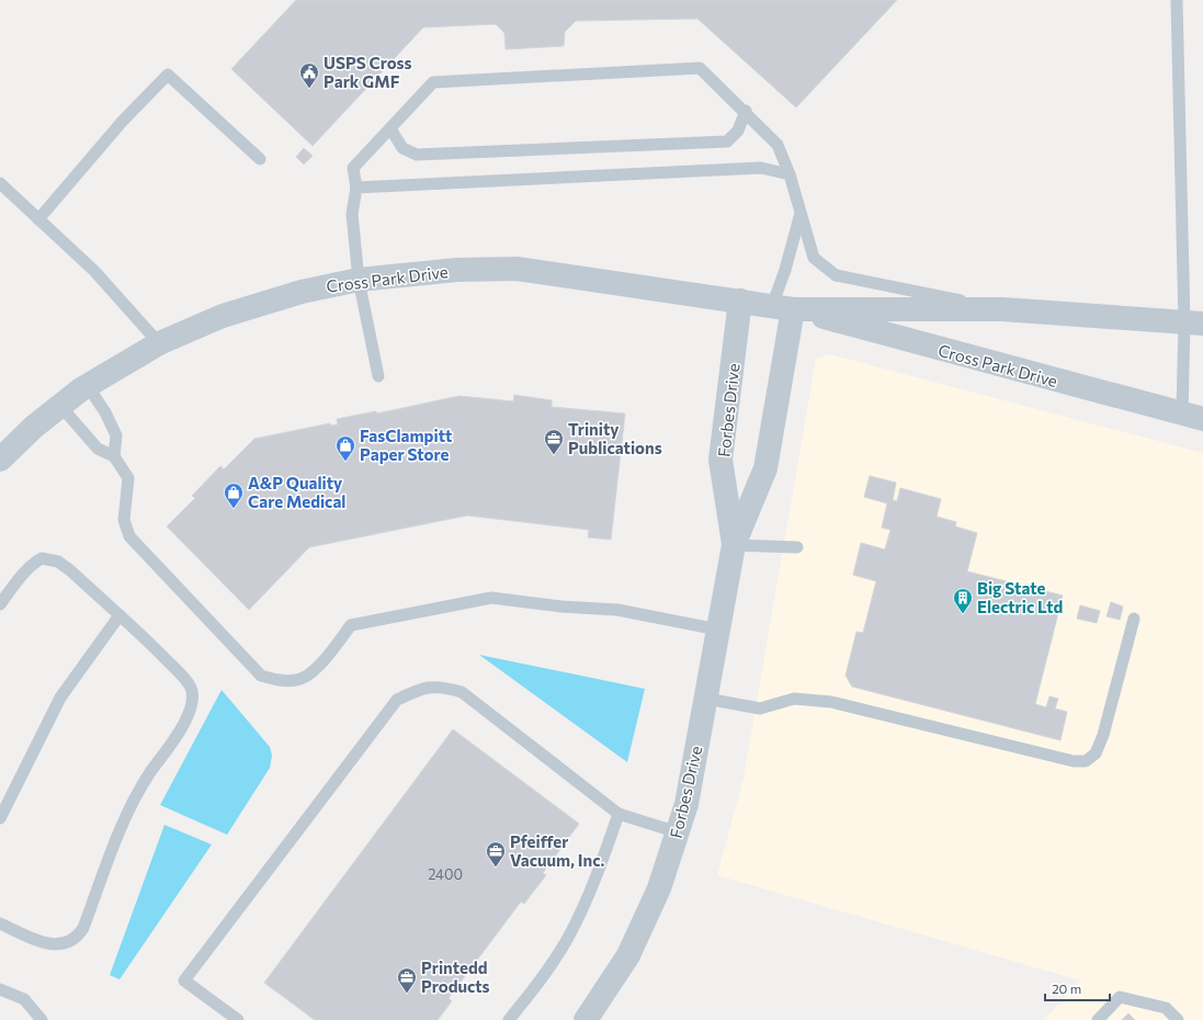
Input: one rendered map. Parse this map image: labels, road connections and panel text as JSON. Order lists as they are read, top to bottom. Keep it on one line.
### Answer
{"streets":{"street":["Cross Park Drive","Forbes Drive"]},"crossings":[["Cross Park Drive","Forbes Drive"]],"places":{"public building":["USPS Cross Park GMF"],"office":["Trinity Publications","Pfeiffer Vacuum, Inc.","Printedd Products"],"shop":["FasClampitt Paper Store","A&P Quality Care Medical"],"building":["Big State Electric Ltd"]},"house_numbers":["2400"],"scale_bar":"20 m"}
